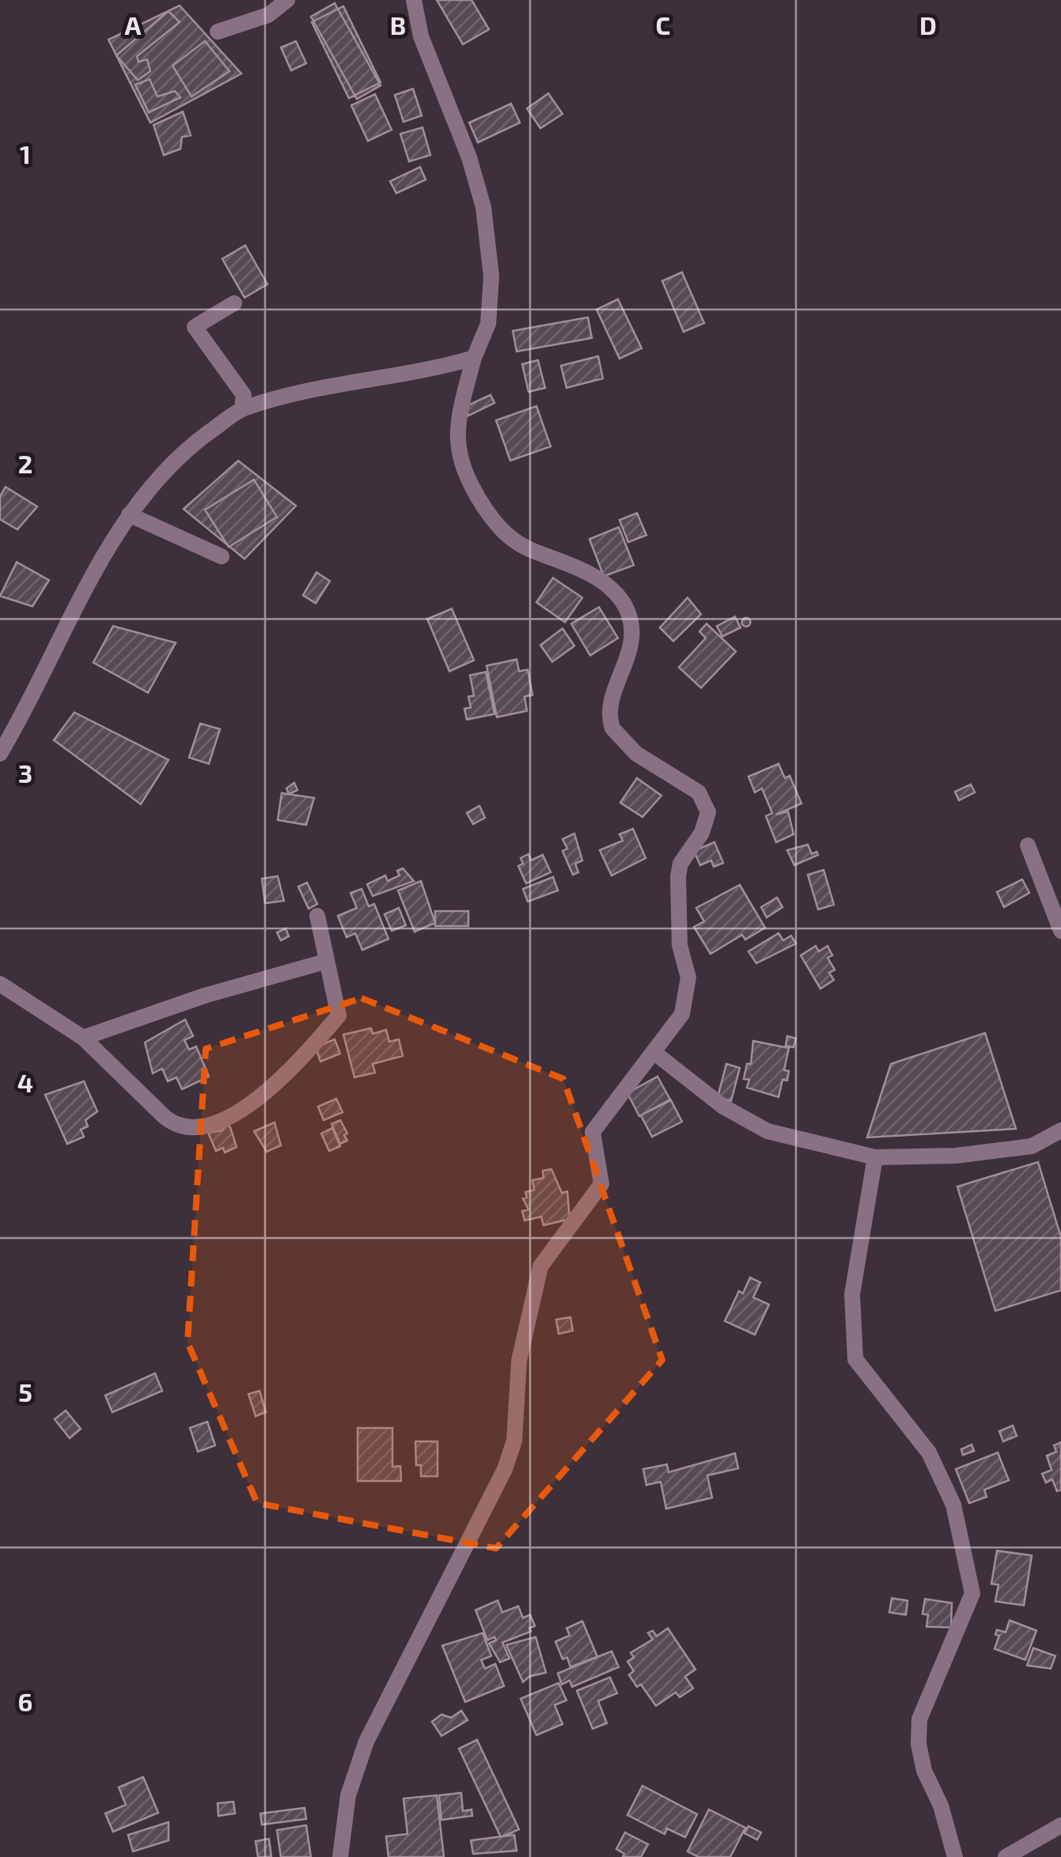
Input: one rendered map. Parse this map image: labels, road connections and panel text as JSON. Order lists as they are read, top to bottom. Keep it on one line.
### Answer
{"grid":{"columns":["A","B","C","D"],"rows":["1","2","3","4","5","6"]}}
